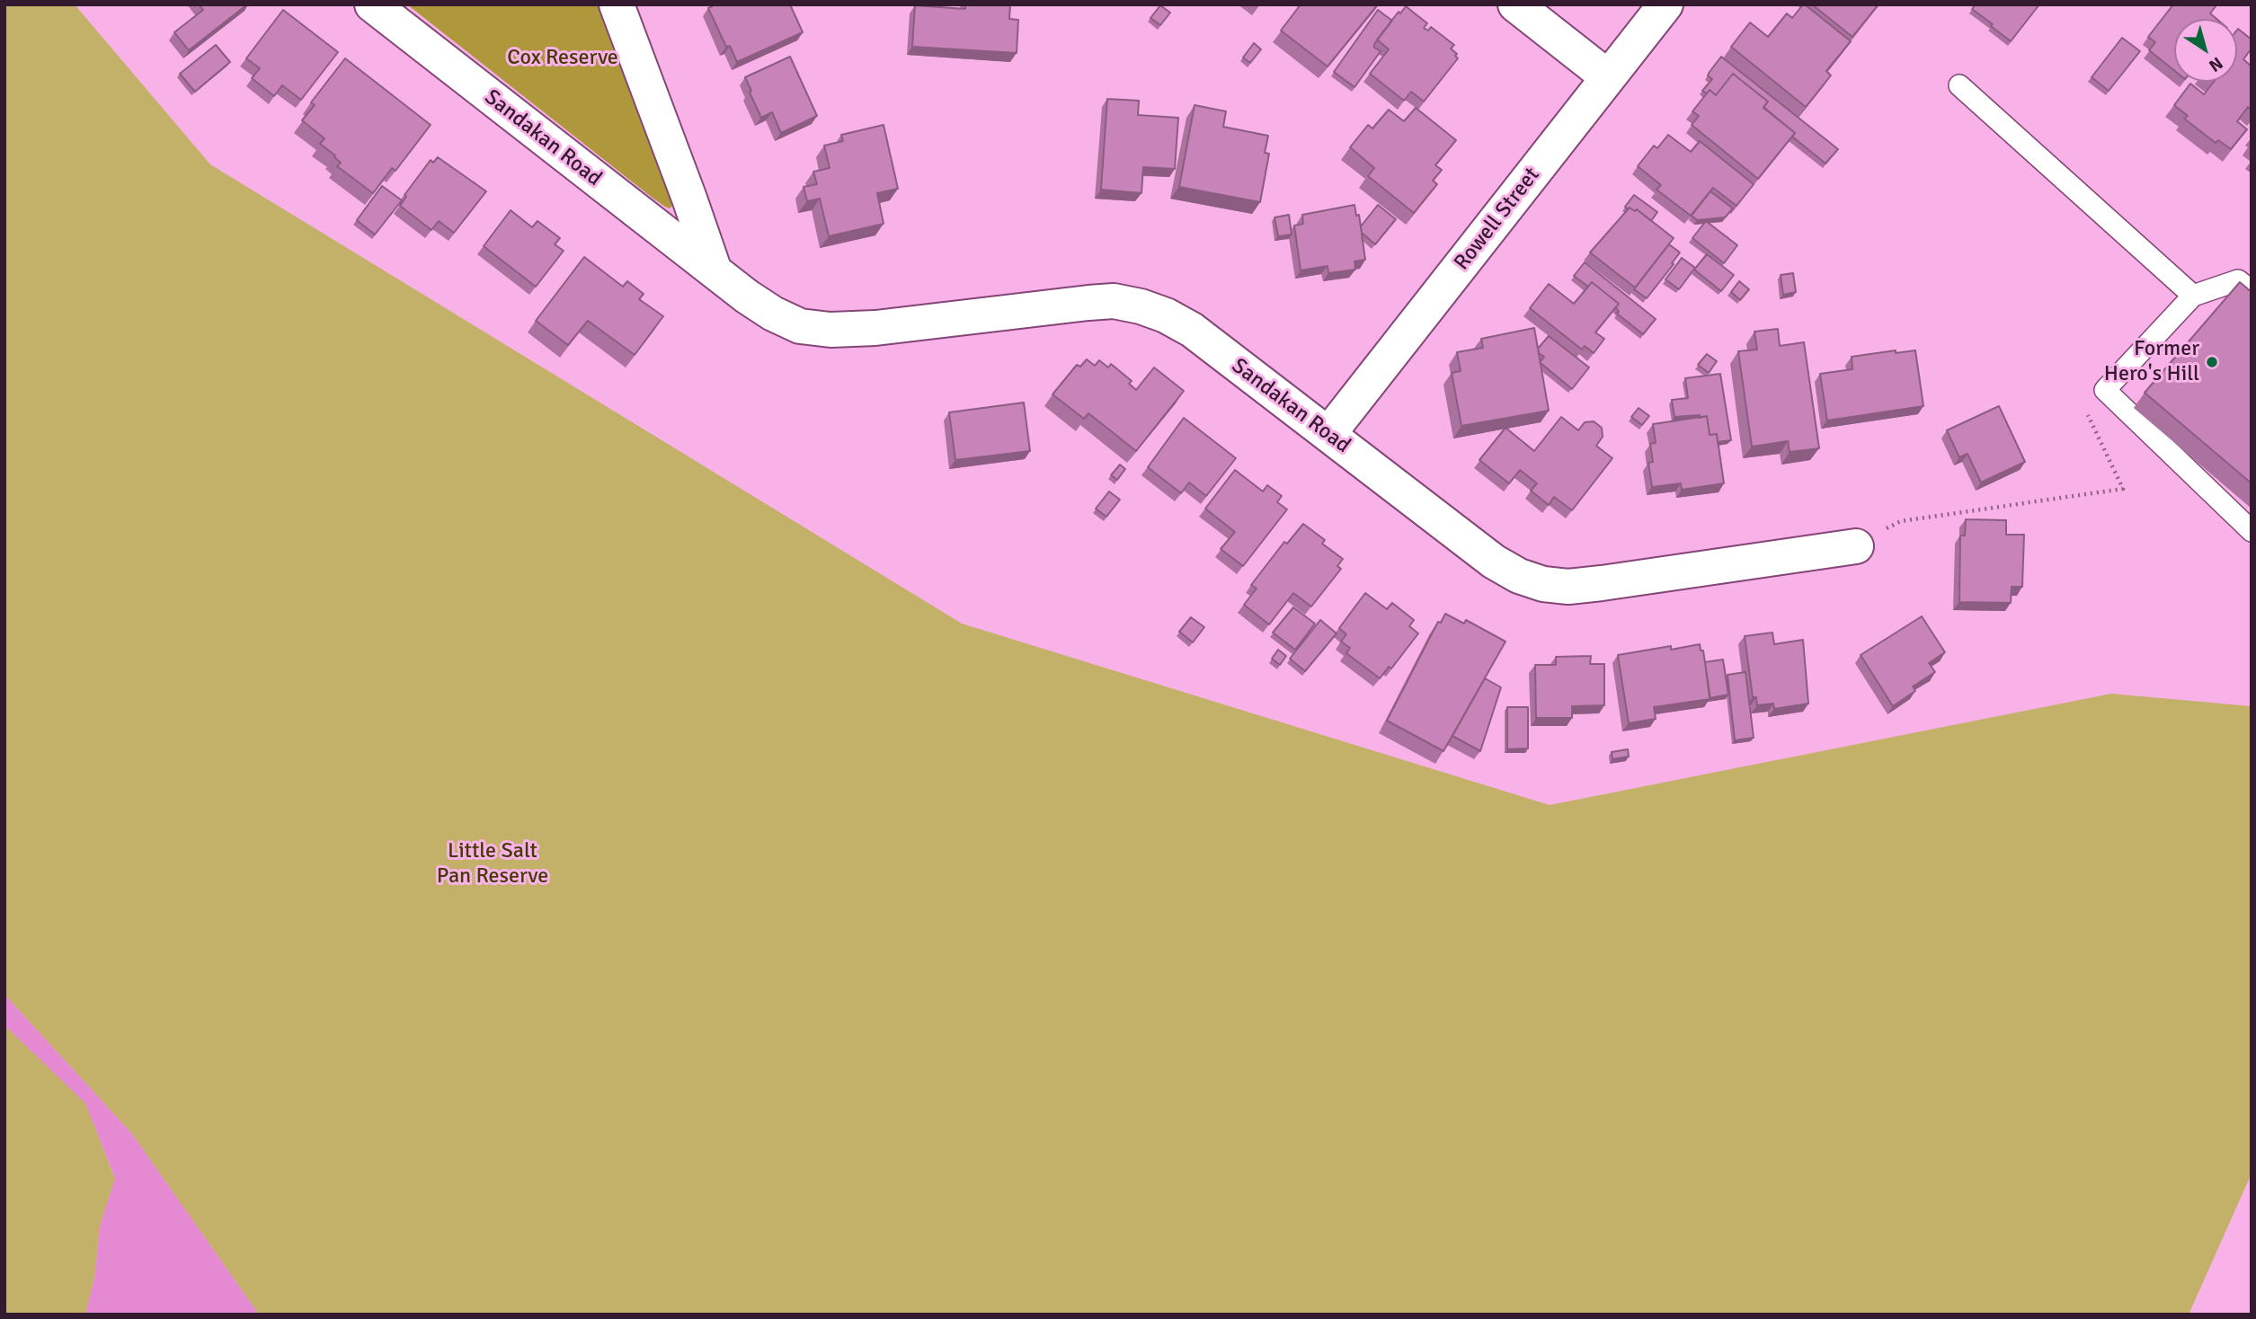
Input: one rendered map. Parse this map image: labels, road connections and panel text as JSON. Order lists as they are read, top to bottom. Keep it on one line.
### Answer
{"streets":{"street":["Sandakan Road","Rowell Street"]},"crossings":[["Sandakan Road","Rowell Street"]],"parks":["Cox Reserve","Little Salt Pan Reserve"],"places":["Former Hero's Hill"],"north":"bottom right"}
